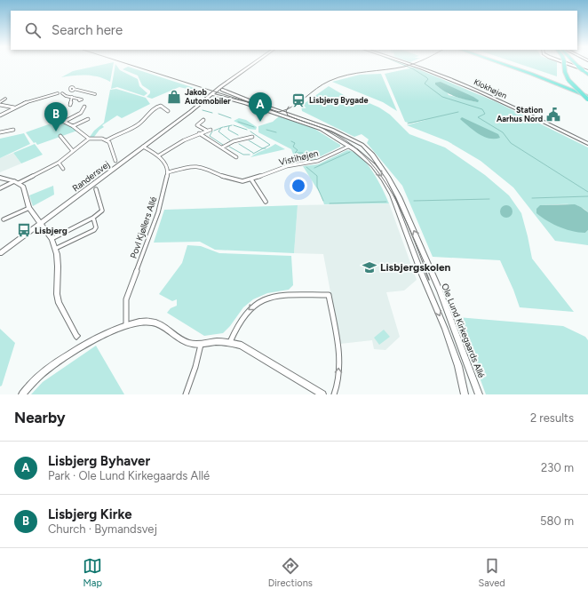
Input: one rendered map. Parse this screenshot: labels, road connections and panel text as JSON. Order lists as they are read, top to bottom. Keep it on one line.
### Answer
{"streets":{"street":["Klokhøjen","Vistihøjen","Randersvej","Povl Kjøllers Allé","Ole Lund Kirkegaards Allé"]},"crossings":[["Vistihøjen","Povl Kjøllers Allé"],["Vistihøjen","Ole Lund Kirkegaards Allé"],["Randersvej","Ole Lund Kirkegaards Allé"]],"places":{"shop":["Jakob Automobiler"],"station":["Lisbjerg Bygade"],"public building":["Station Aarhus Nord"],"bus stop":["Lisbjerg"],"school or university":["Lisbjergskolen"]},"page":{"search":"Search here","pins":["A","B"],"heading":["Nearby","2 results"],"list":[{"mark":"A","name":"Lisbjerg Byhaver","note":"Park · Ole Lund Kirkegaards Allé","value":"230 m"},{"mark":"B","name":"Lisbjerg Kirke","note":"Church · Bymandsvej","value":"580 m"}],"nav":["Map","Directions","Saved"]}}
